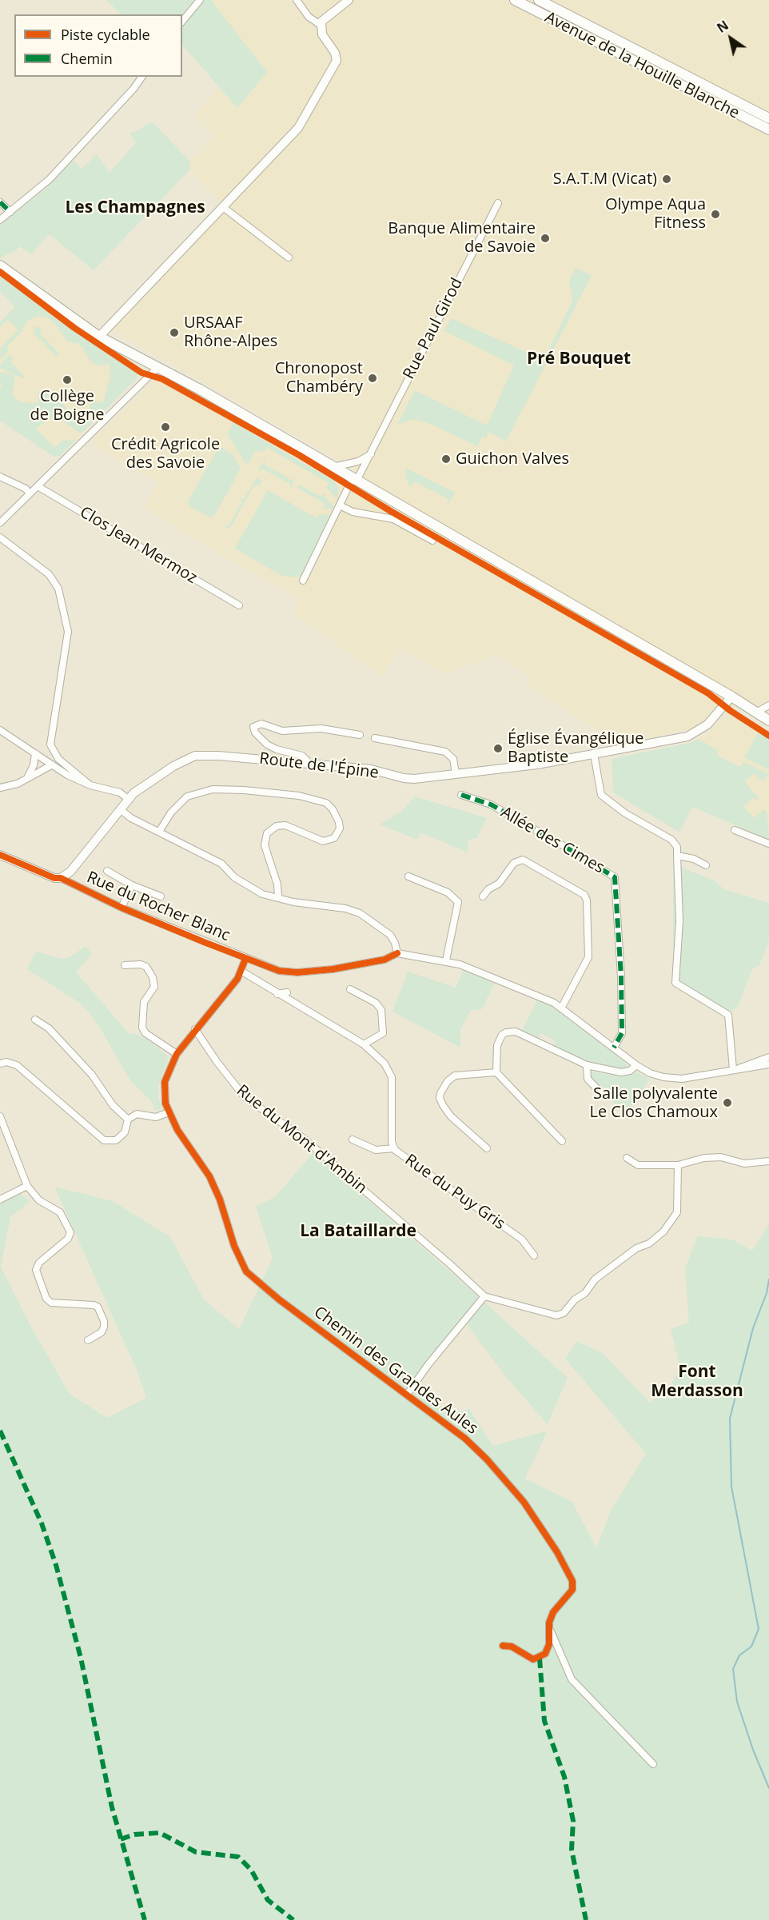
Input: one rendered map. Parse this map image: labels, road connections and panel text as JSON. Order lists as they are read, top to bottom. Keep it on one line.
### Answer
{"streets":{"main road":["Avenue de la Houille Blanche"],"street":["Rue Paul Girod","Clos Jean Mermoz","Route de l'Épine","Allée des Cimes","Rue du Rocher Blanc","Rue du Mont d'Ambin","Rue du Puy Gris","Chemin des Grandes Aules"]},"crossings":[["Route de l'Épine","Rue du Rocher Blanc"],["Rue du Mont d'Ambin","Chemin des Grandes Aules"],["Rue du Puy Gris","Chemin des Grandes Aules"]],"districts":["Les Champagnes","Pré Bouquet","La Bataillarde","Font Merdasson"],"places":["S.A.T.M (Vicat)","Olympe Aqua Fitness","Banque Alimentaire de Savoie","URSAAF Rhône-Alpes","Chronopost Chambéry","Collège de Boigne","Crédit Agricole des Savoie","Guichon Valves","Église Évangélique Baptiste","Salle polyvalente Le Clos Chamoux"],"legend":["Piste cyclable","Chemin"],"north":"top left"}
